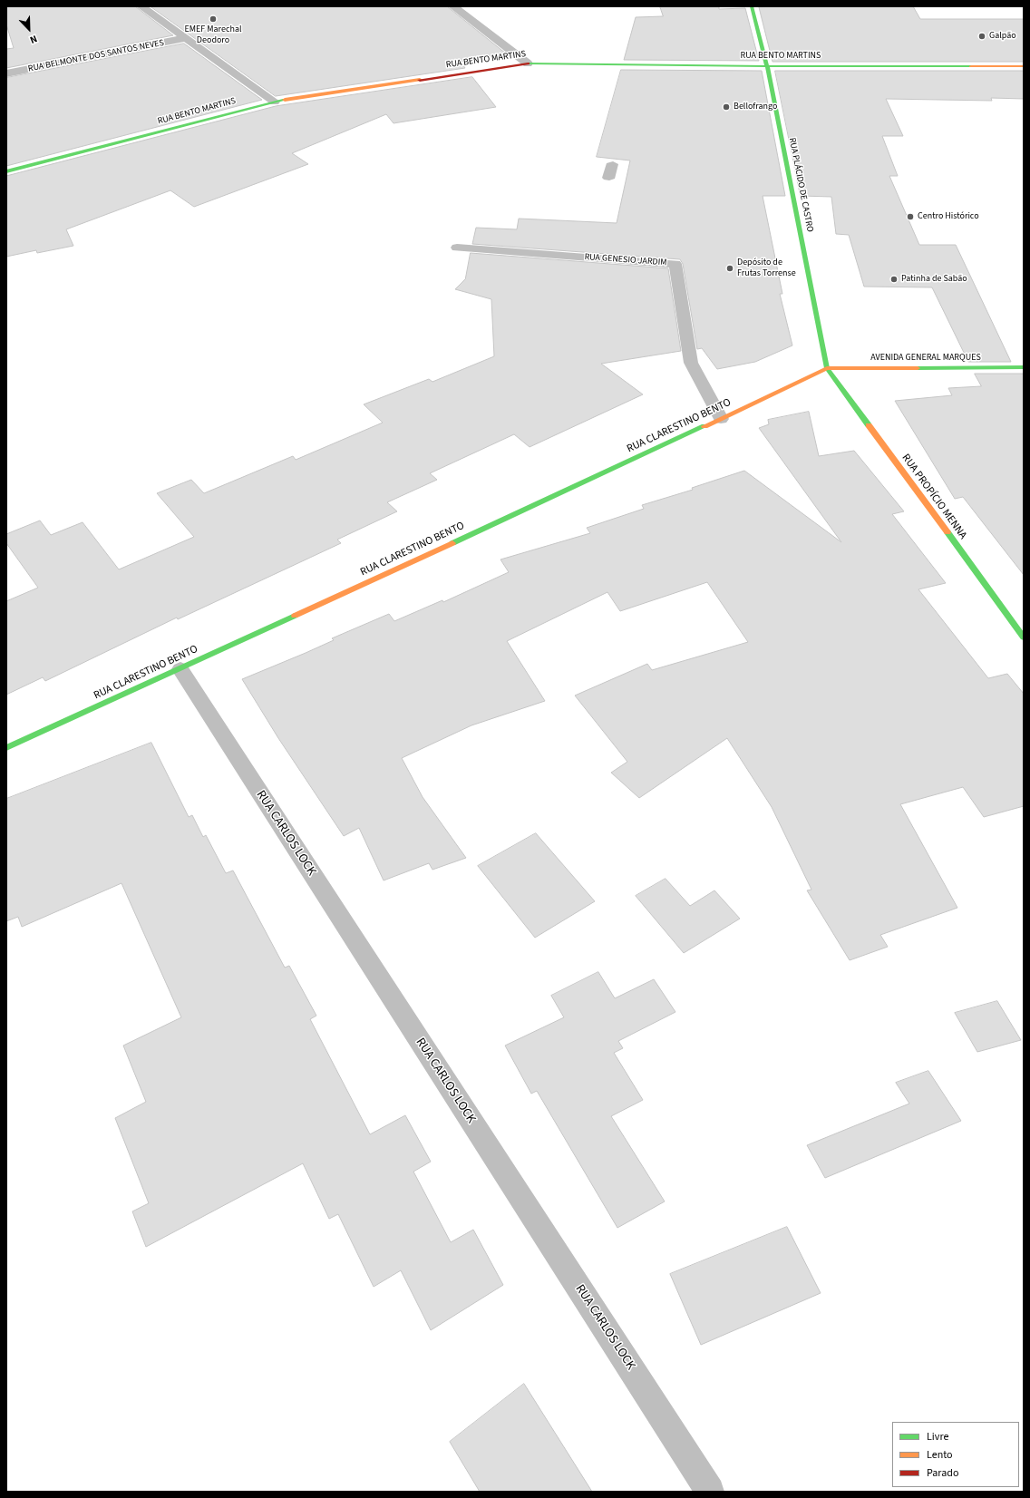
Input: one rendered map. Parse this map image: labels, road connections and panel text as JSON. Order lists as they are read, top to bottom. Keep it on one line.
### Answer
{"streets":{"street":["RUA BELMONTE DOS SANTOS NEVES","RUA BENTO MARTINS","RUA PLÁCIDO DE CASTRO","RUA GENESIO JARDIM","AVENIDA GENERAL MARQUES","RUA CLARESTINO BENTO","RUA PROPÍCIO MENNA","RUA CARLOS LOCK"]},"crossings":[["RUA BENTO MARTINS","RUA PLÁCIDO DE CASTRO"],["RUA PLÁCIDO DE CASTRO","AVENIDA GENERAL MARQUES"],["RUA PLÁCIDO DE CASTRO","RUA CLARESTINO BENTO"],["RUA PLÁCIDO DE CASTRO","RUA PROPÍCIO MENNA"],["RUA GENESIO JARDIM","RUA CLARESTINO BENTO"],["AVENIDA GENERAL MARQUES","RUA CLARESTINO BENTO"],["AVENIDA GENERAL MARQUES","RUA PROPÍCIO MENNA"],["RUA CLARESTINO BENTO","RUA PROPÍCIO MENNA"],["RUA CLARESTINO BENTO","RUA CARLOS LOCK"]],"places":["EMEF Marechal Deodoro","Galpão","Bellofrango","Centro Histórico","Depósito de Frutas Torrense","Patinha de Sabão"],"legend":["Livre","Lento","Parado"],"north":"bottom right"}
